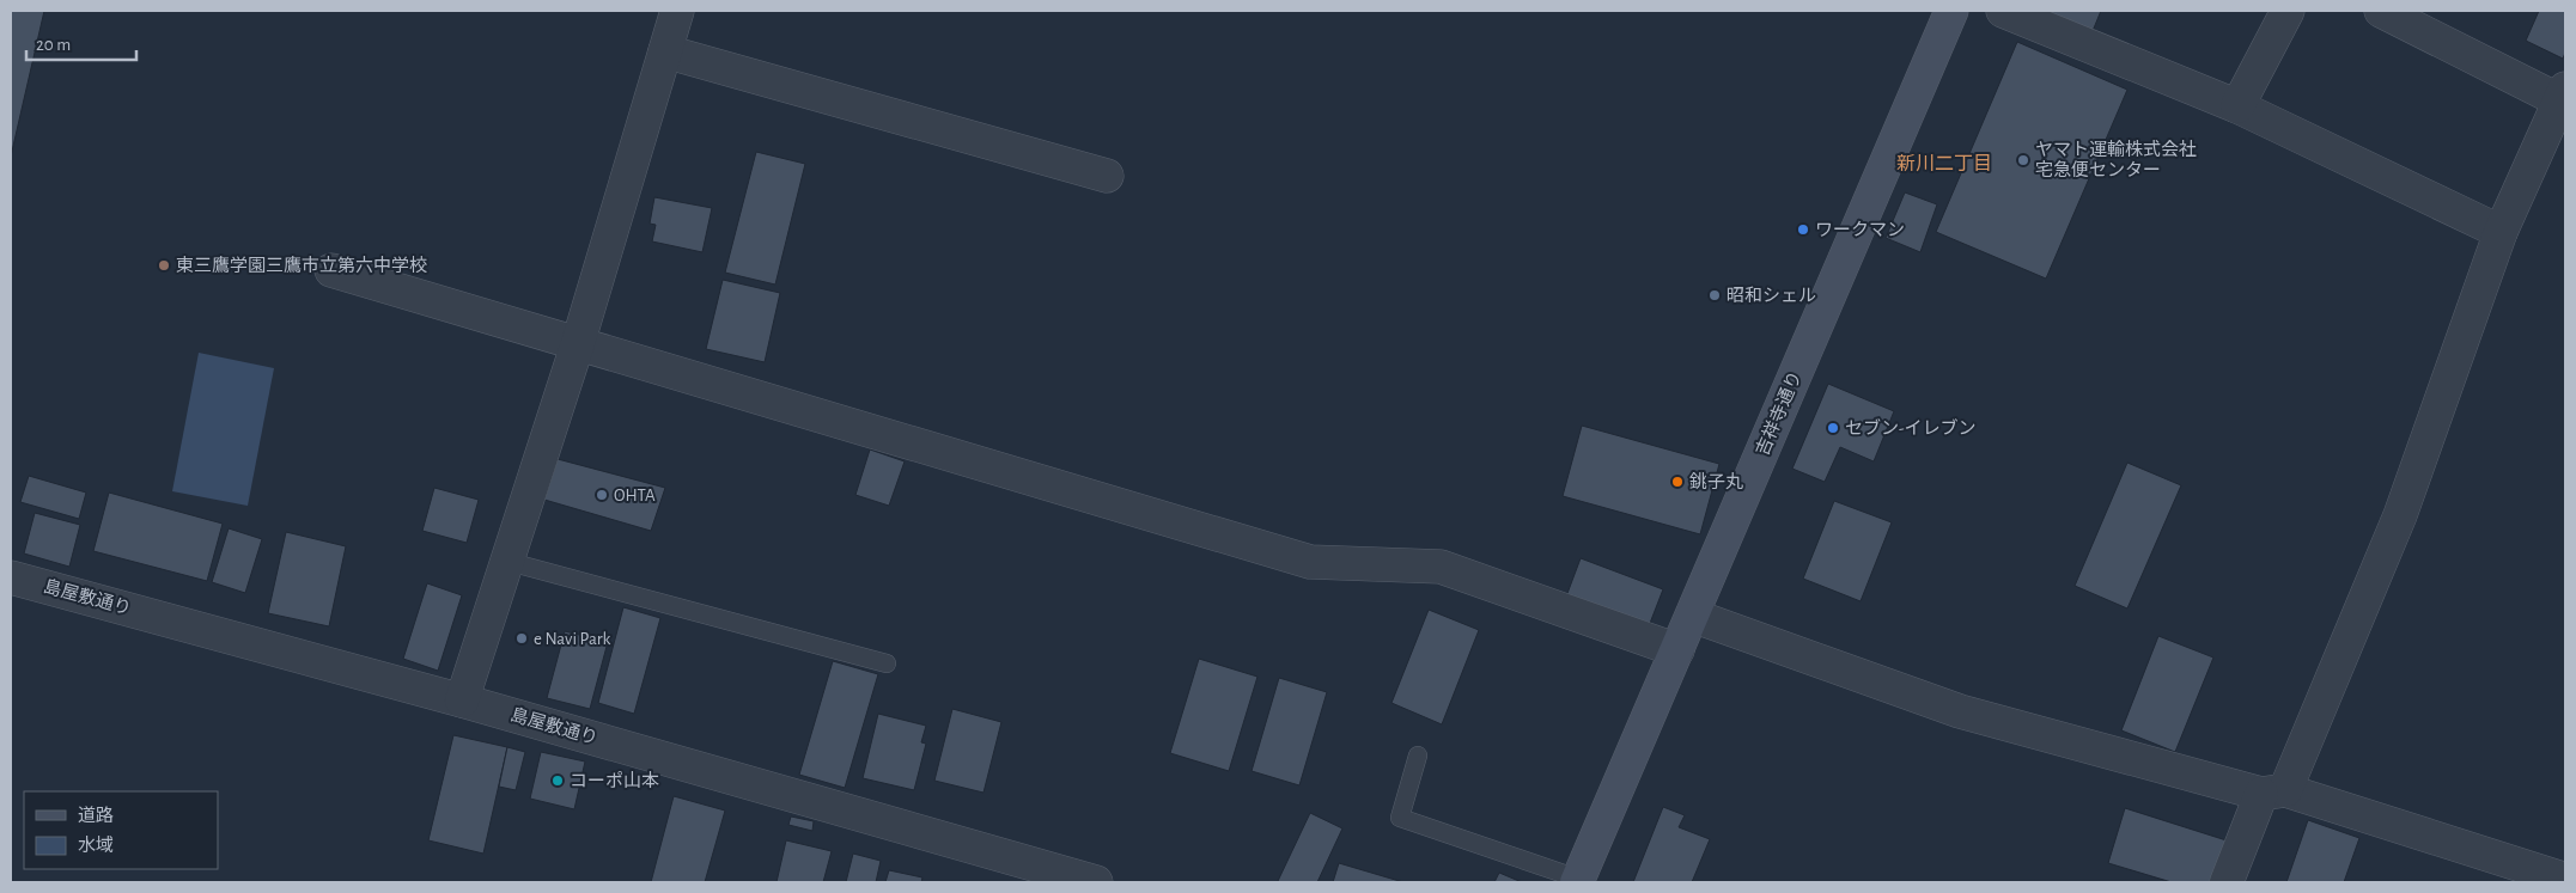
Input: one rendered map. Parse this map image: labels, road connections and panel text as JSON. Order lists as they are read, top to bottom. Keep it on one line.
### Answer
{"streets":{"main road":["吉祥寺通り"],"street":["島屋敷通り"]},"districts":["新川二丁目"],"places":["ヤマト運輸株式会社 宅急便センター","ワークマン","東三鷹学園三鷹市立第六中学校","昭和シェル","セブン-イレブン","銚子丸","OHTA","e Navi Park","コーポ山本"],"legend":["道路","水域"],"scale_bar":"20 m"}
